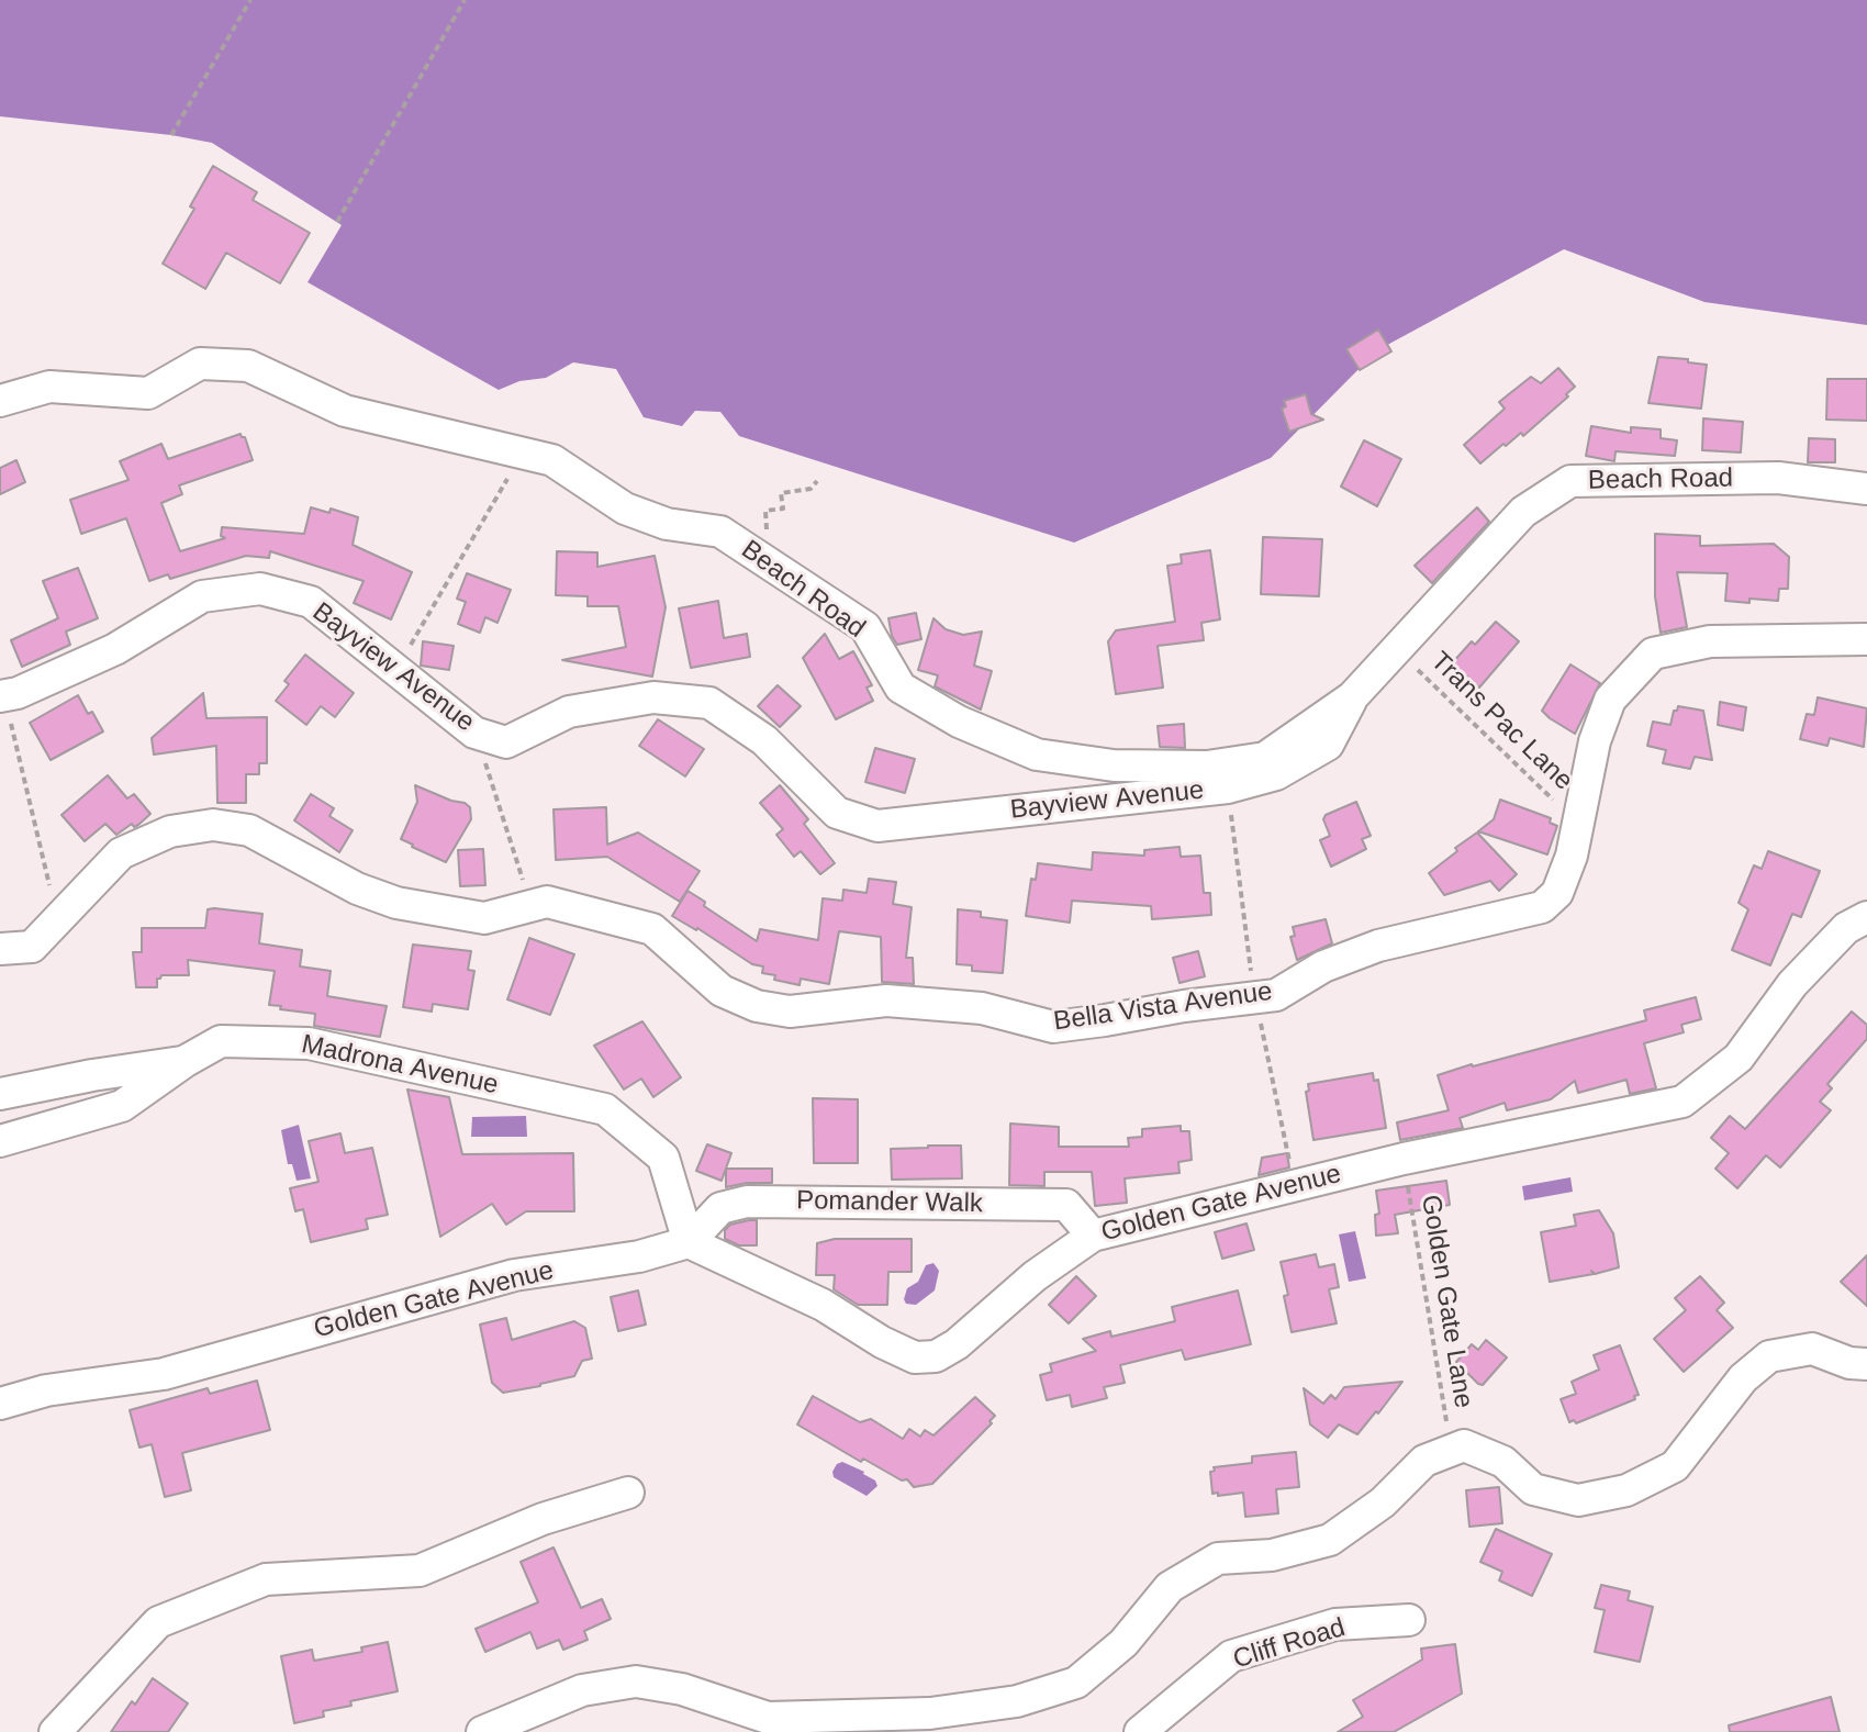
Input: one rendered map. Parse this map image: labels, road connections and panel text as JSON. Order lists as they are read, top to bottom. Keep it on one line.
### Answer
{"streets":{"street":["Beach Road","Bayview Avenue","Bella Vista Avenue","Madrona Avenue","Pomander Walk","Golden Gate Avenue","Cliff Road"],"path":["Trans Pac Lane","Golden Gate Lane"]},"crossings":[["Beach Road","Bayview Avenue"],["Beach Road","Trans Pac Lane"],["Trans Pac Lane","Bella Vista Avenue"],["Madrona Avenue","Pomander Walk"],["Madrona Avenue","Golden Gate Avenue"],["Pomander Walk","Golden Gate Avenue"],["Golden Gate Avenue","Golden Gate Lane"]]}
